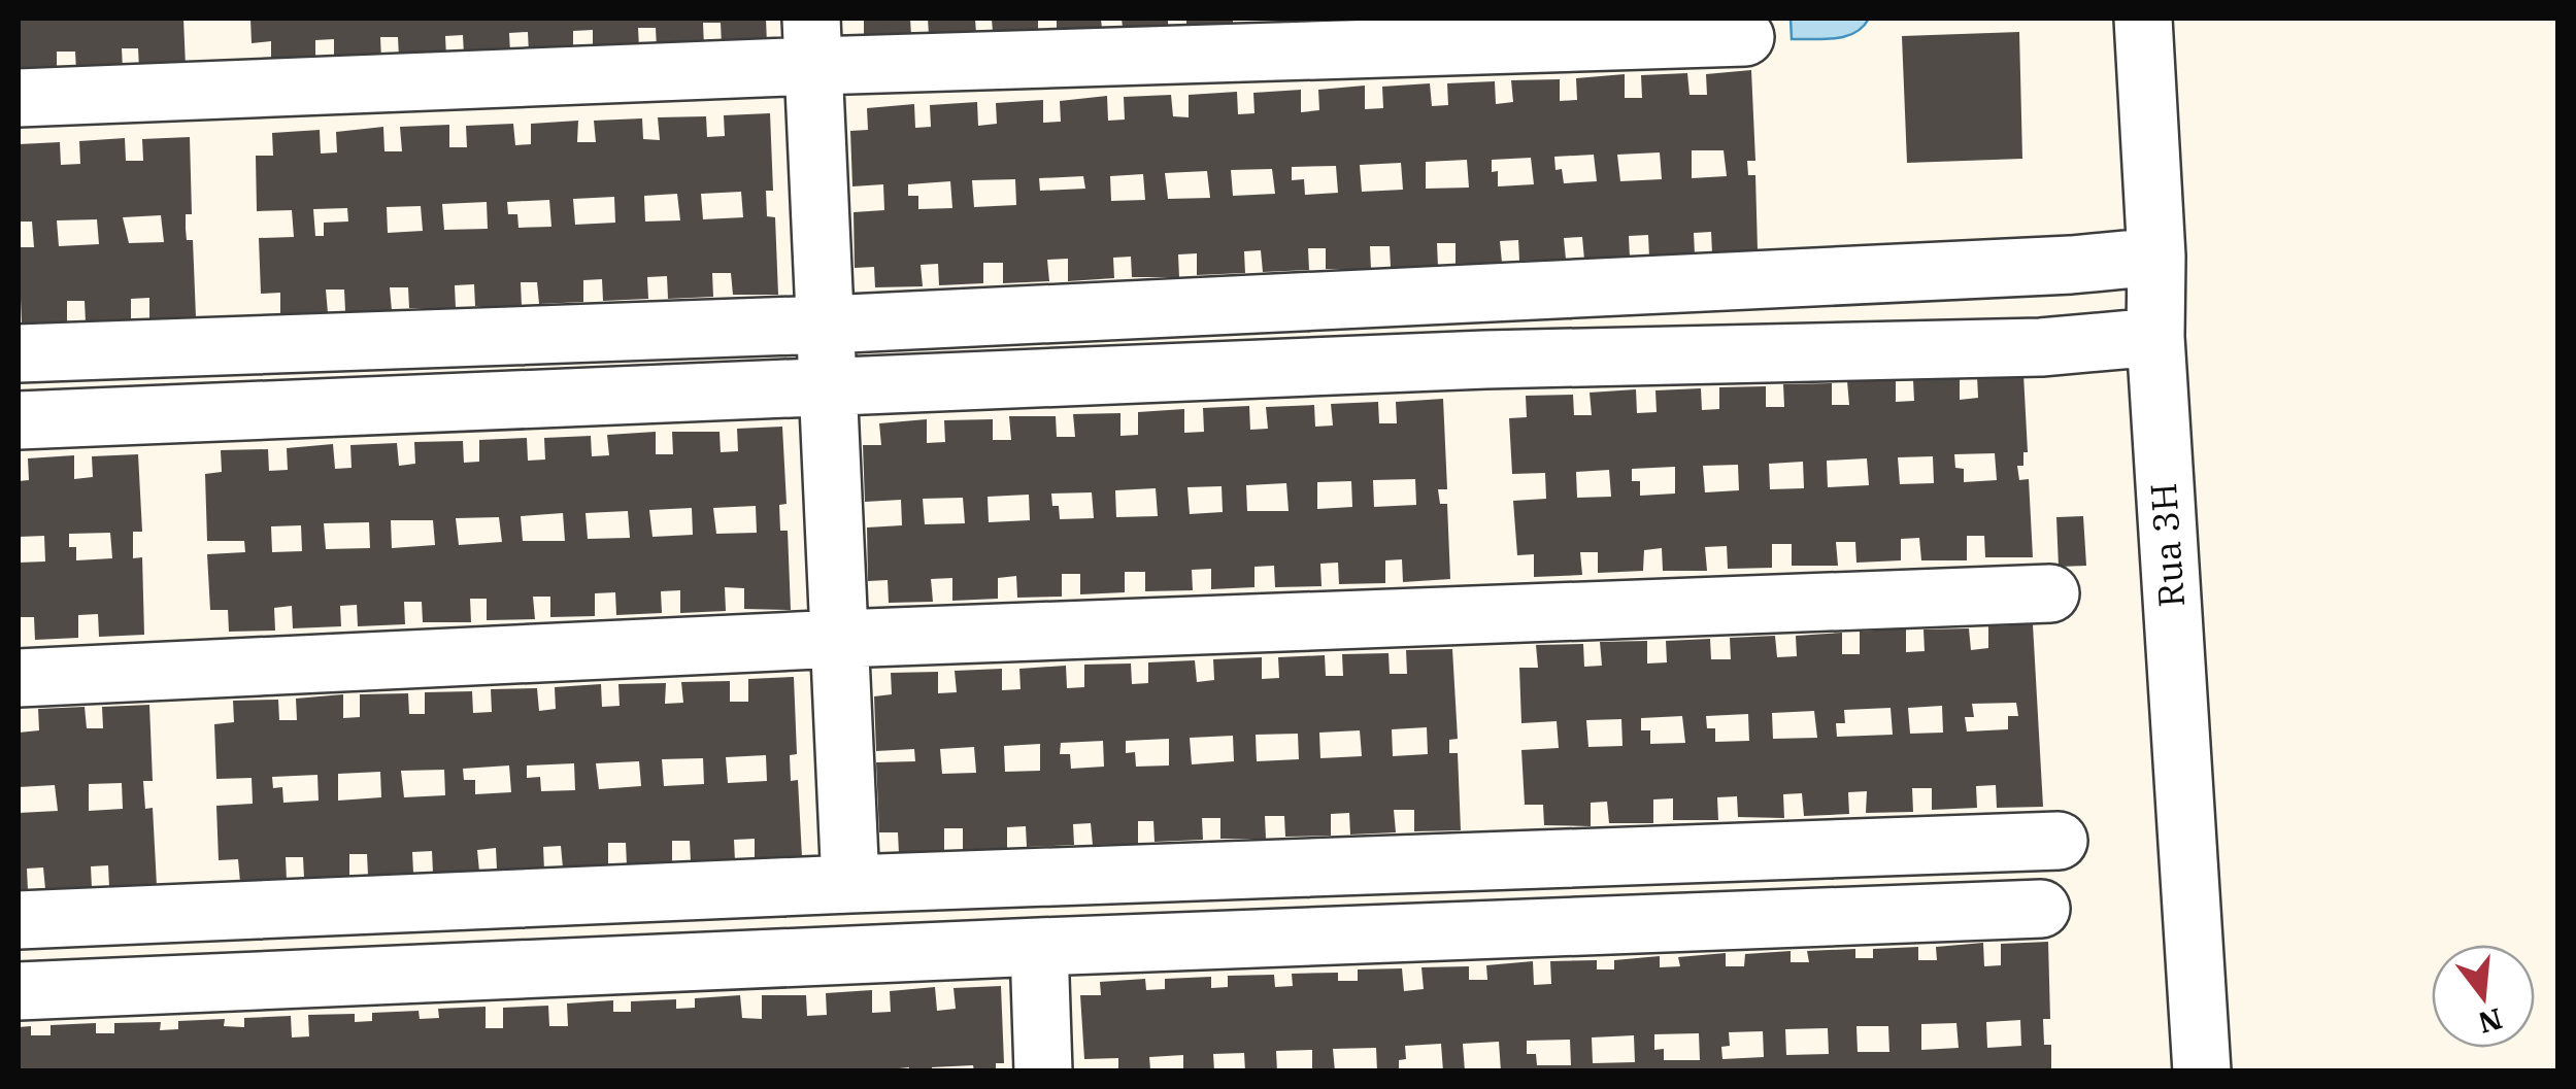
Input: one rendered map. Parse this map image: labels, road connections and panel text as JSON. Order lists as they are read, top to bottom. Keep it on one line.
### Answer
{"streets":{"street":["Rua 3H"]},"north":"bottom"}
